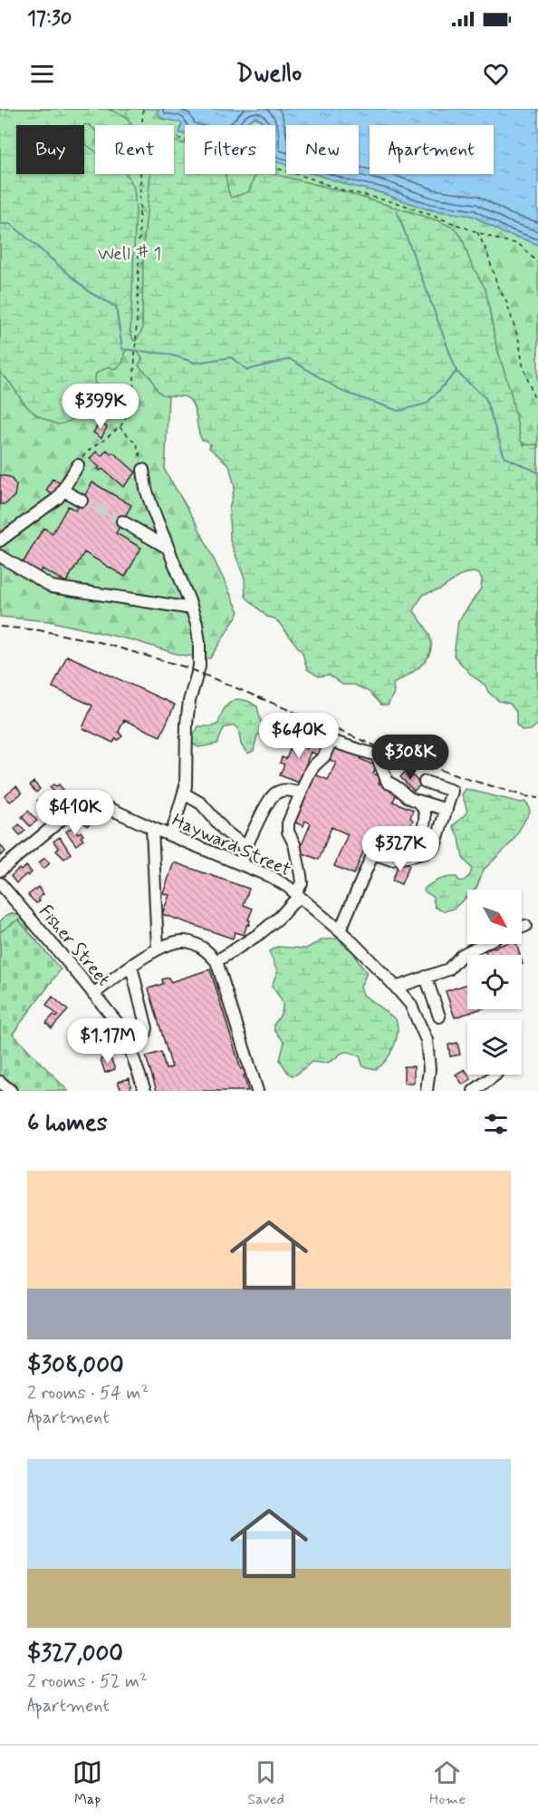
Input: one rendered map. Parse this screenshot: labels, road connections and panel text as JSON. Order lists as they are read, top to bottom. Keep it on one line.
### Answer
{"streets":{"street":["Hayward Street","Fisher Street"]},"parks":["Well # 1"],"north":"bottom right","page":{"status":"17:30","header":"Dwello","chip":["Buy","Rent","Filters","New","Apartment"],"price":["$399K","$640K","$308K","$410K","$327K","$1.17M"],"heading":"6 homes","list":[{"name":"$308,000","note":"2 rooms · 54 m² · Apartment"},{"name":"$327,000","note":"2 rooms · 52 m² · Apartment"}],"tabs":["Map","Saved","Home"]}}
